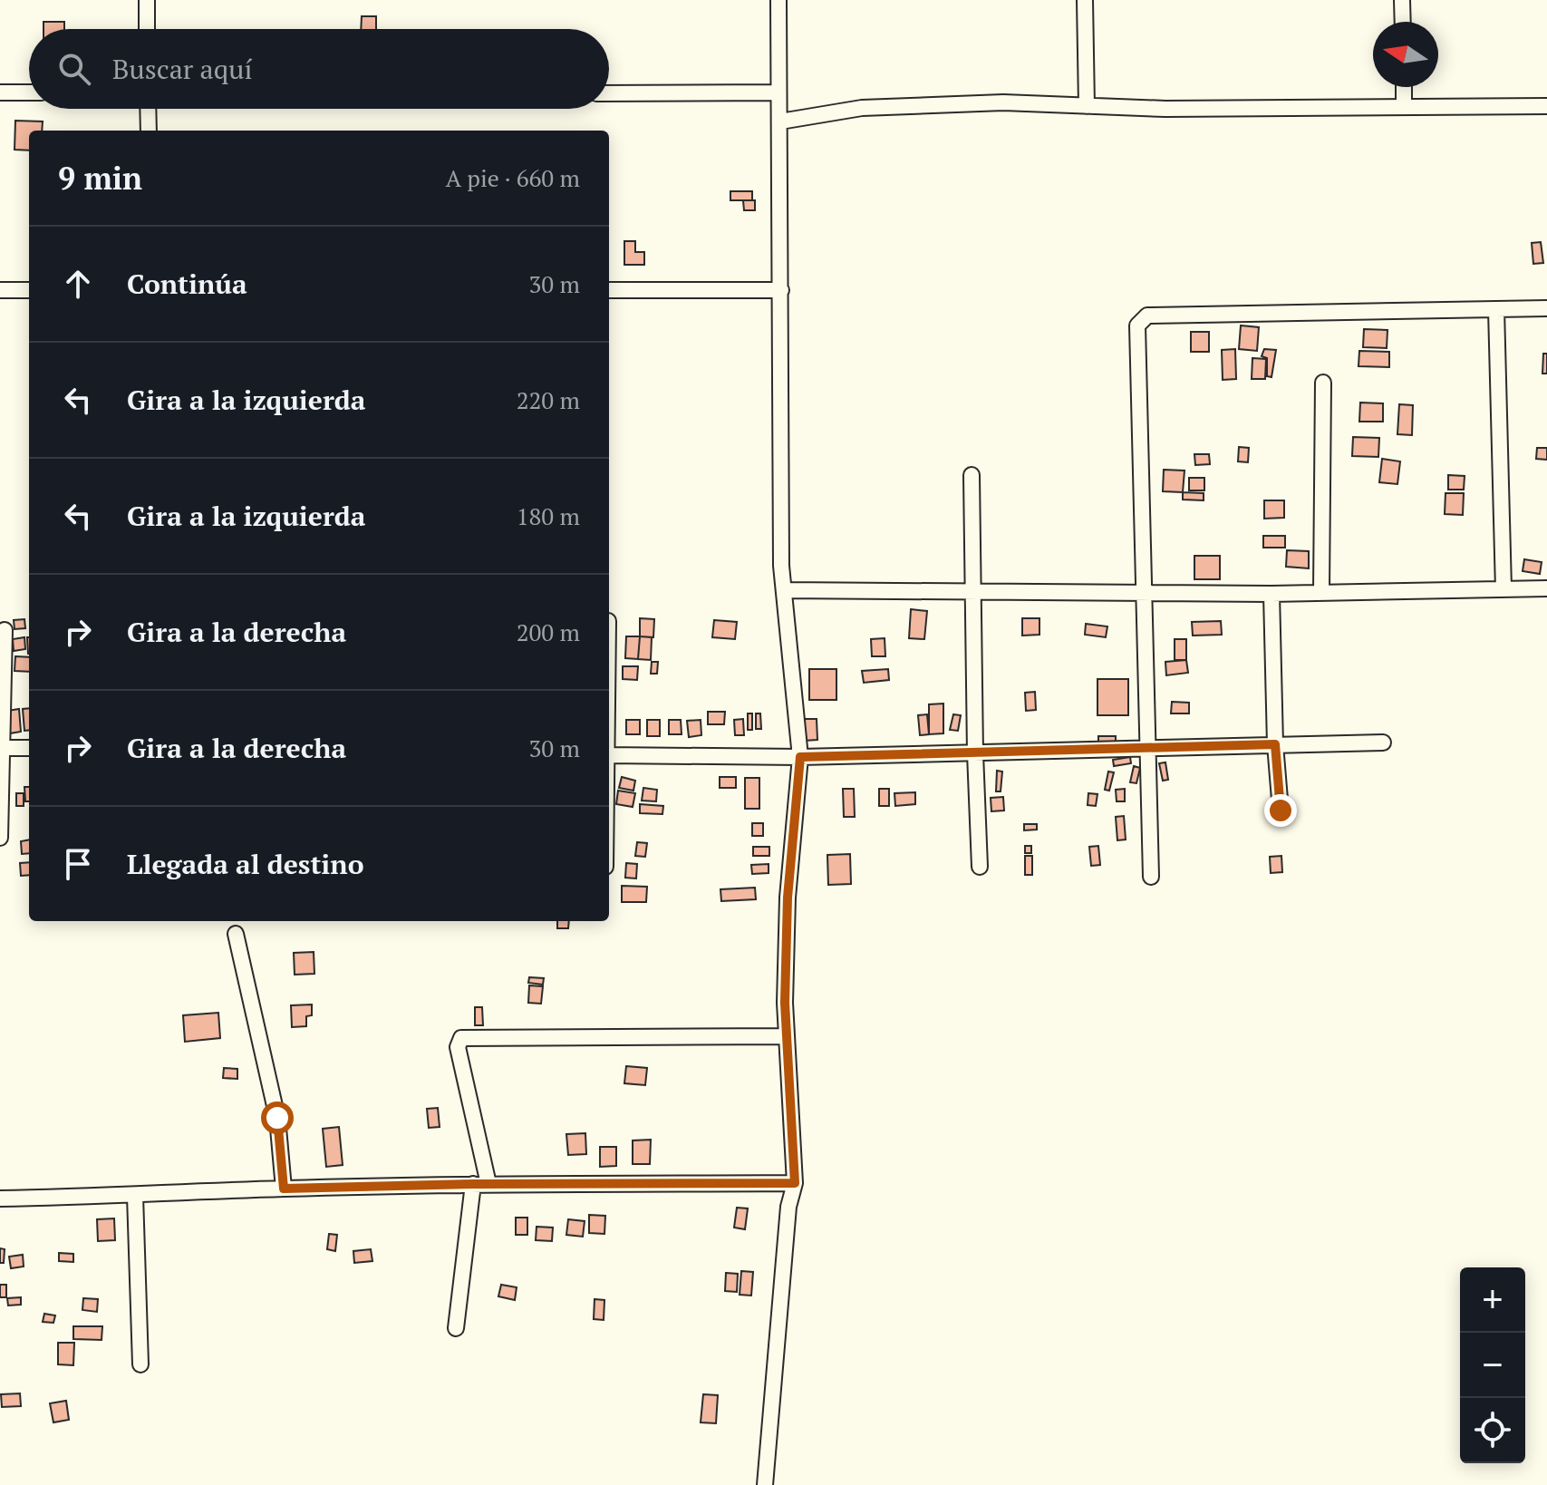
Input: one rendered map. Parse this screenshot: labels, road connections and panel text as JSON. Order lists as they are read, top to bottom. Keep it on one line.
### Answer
{"north":"left","page":{"search":"Buscar aquí","heading":["9 min","A pie · 660 m"],"list":[["Continúa","30 m"],["Gira a la izquierda","220 m"],["Gira a la izquierda","180 m"],["Gira a la derecha","200 m"],["Gira a la derecha","30 m"],"Llegada al destino"],"map_buttons":["+","−"]}}
